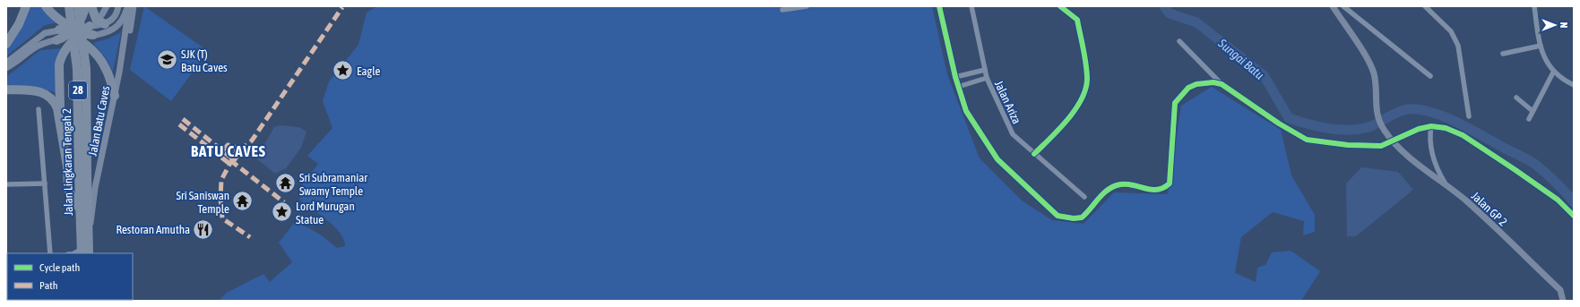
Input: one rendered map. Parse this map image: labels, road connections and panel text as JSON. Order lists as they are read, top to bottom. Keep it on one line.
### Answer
{"streets":{"highway":["28","Jalan Lingkaran Tengah 2"],"street":["Jalan Ariza","Jalan Batu Caves","Jalan GP 2"]},"crossings":[["Jalan Batu Caves","Jalan Lingkaran Tengah 2"]],"districts":["BATU CAVES"],"water":["Sungai Batu"],"places":{"school or university":["SJK (T) Batu Caves"],"place":["Eagle","Lord Murugan Statue"],"temple":["Sri Subramaniar Swamy Temple","Sri Saniswan Temple"],"restaurant":["Restoran Amutha"]},"legend":["Cycle path","Path"],"north":"right"}
